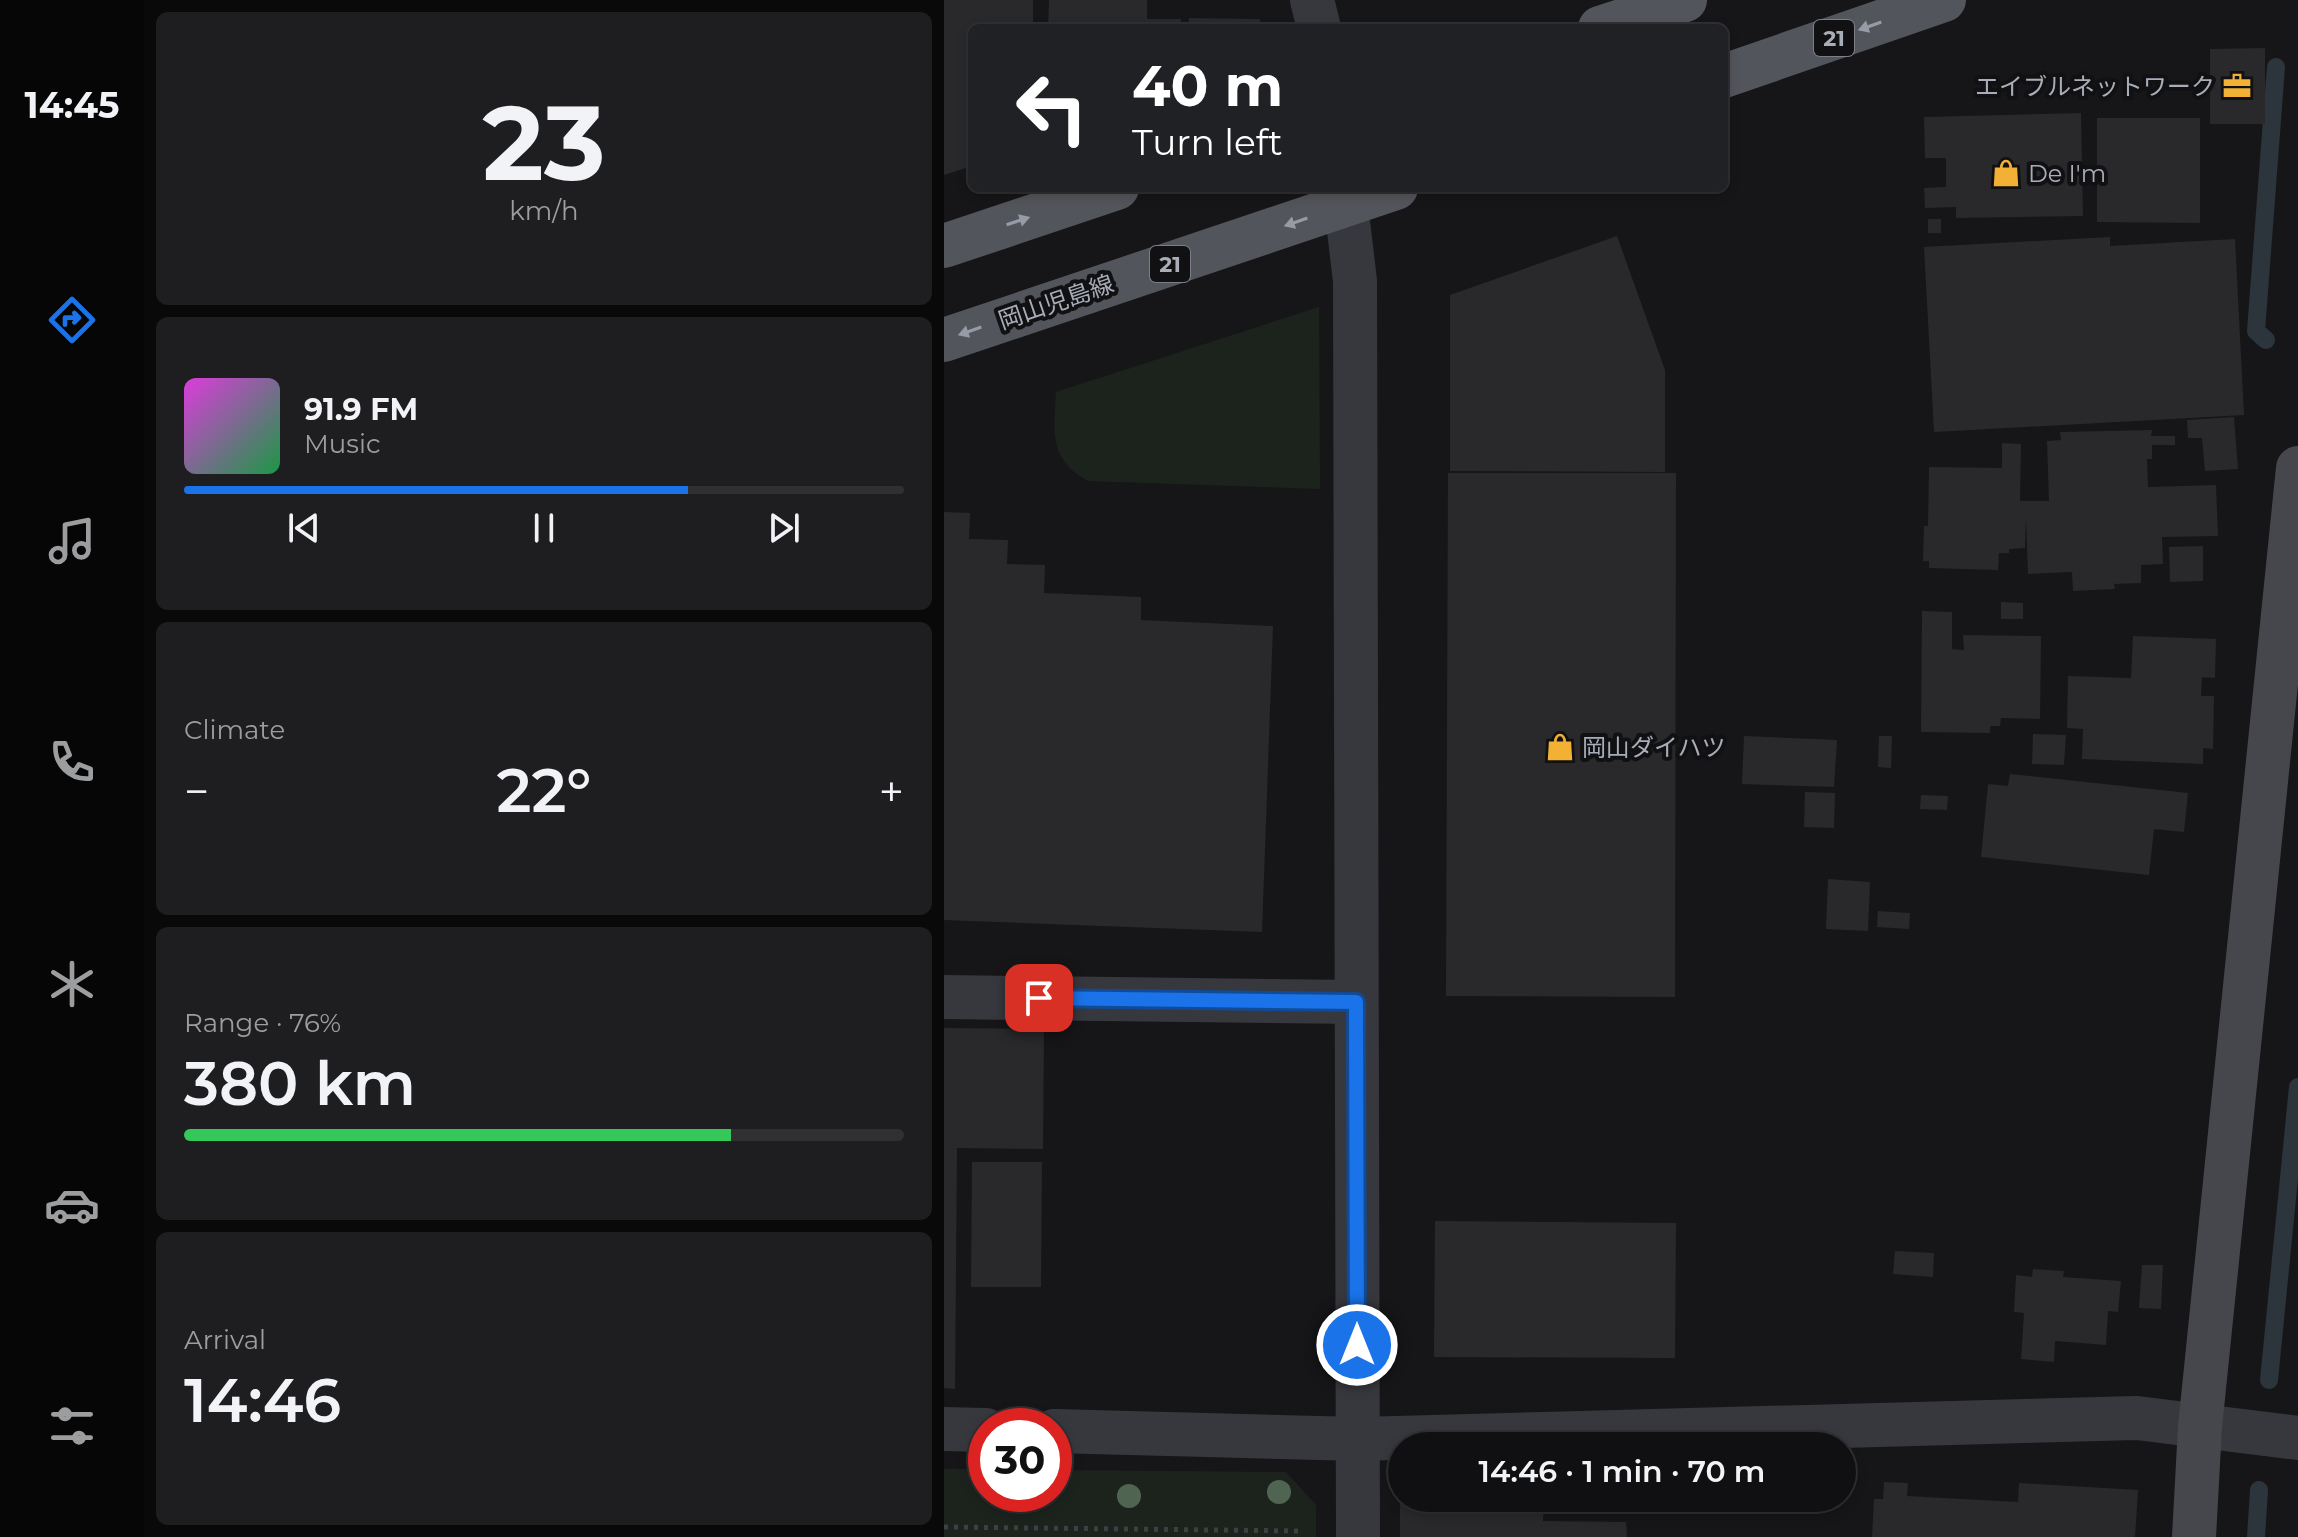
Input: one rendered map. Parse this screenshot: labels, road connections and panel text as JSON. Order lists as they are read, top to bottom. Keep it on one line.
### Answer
{"streets":{"main road":["21","岡山児島線"]},"places":{"office":["エイブルネットワーク"],"shop":["De I'm","岡山ダイハツ"]},"page":{"tabs":"14:45","tile":[["23","km/h"],"Climate",["Range · 76%","380 km"],["Arrival","14:46"]],"turn":["40 m","Turn left"],"song":["91.9 FM","Music"],"heat":["−","22°","+"],"limit":"30","trip":"14:46 · 1 min · 70 m"}}
